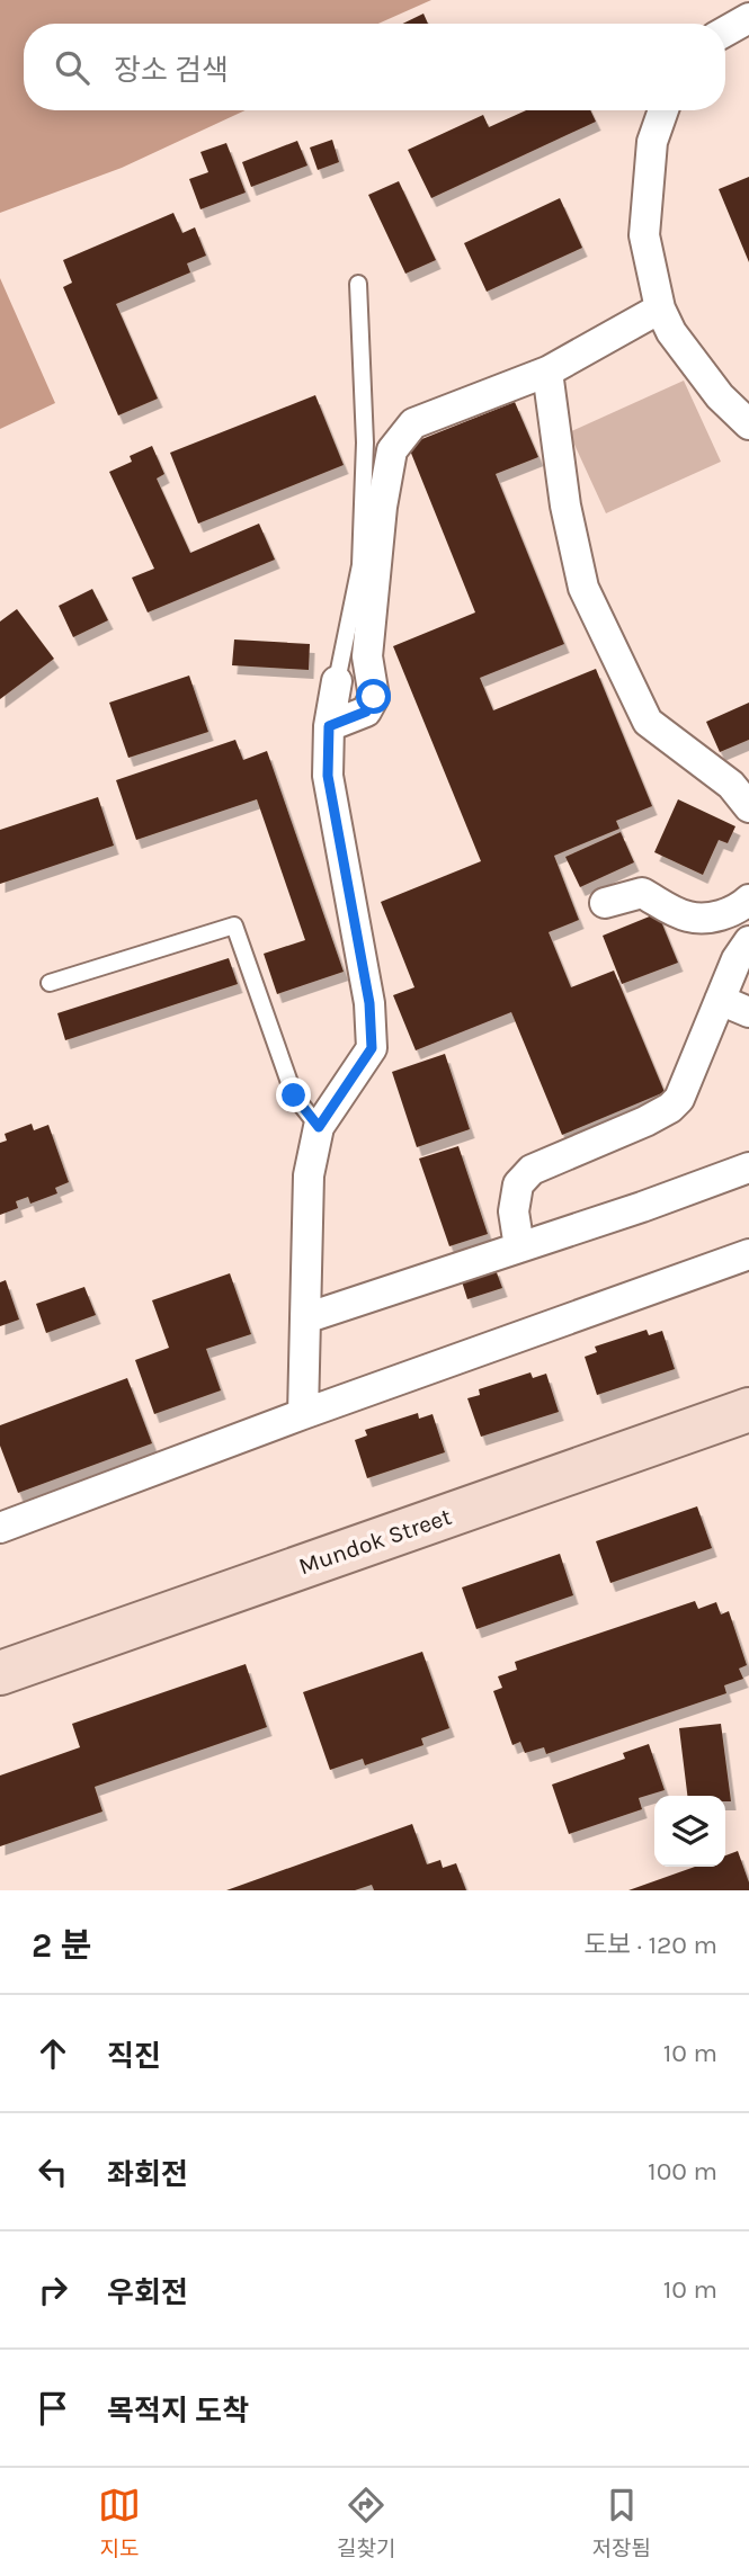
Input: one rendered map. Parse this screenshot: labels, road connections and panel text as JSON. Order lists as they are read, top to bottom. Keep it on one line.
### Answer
{"streets":{"main road":["Mundok Street"]},"page":{"search":"장소 검색","heading":["2 분","도보 · 120 m"],"list":[["직진","10 m"],["좌회전","100 m"],["우회전","10 m"],"목적지 도착"],"nav":["지도","길찾기","저장됨"]}}
